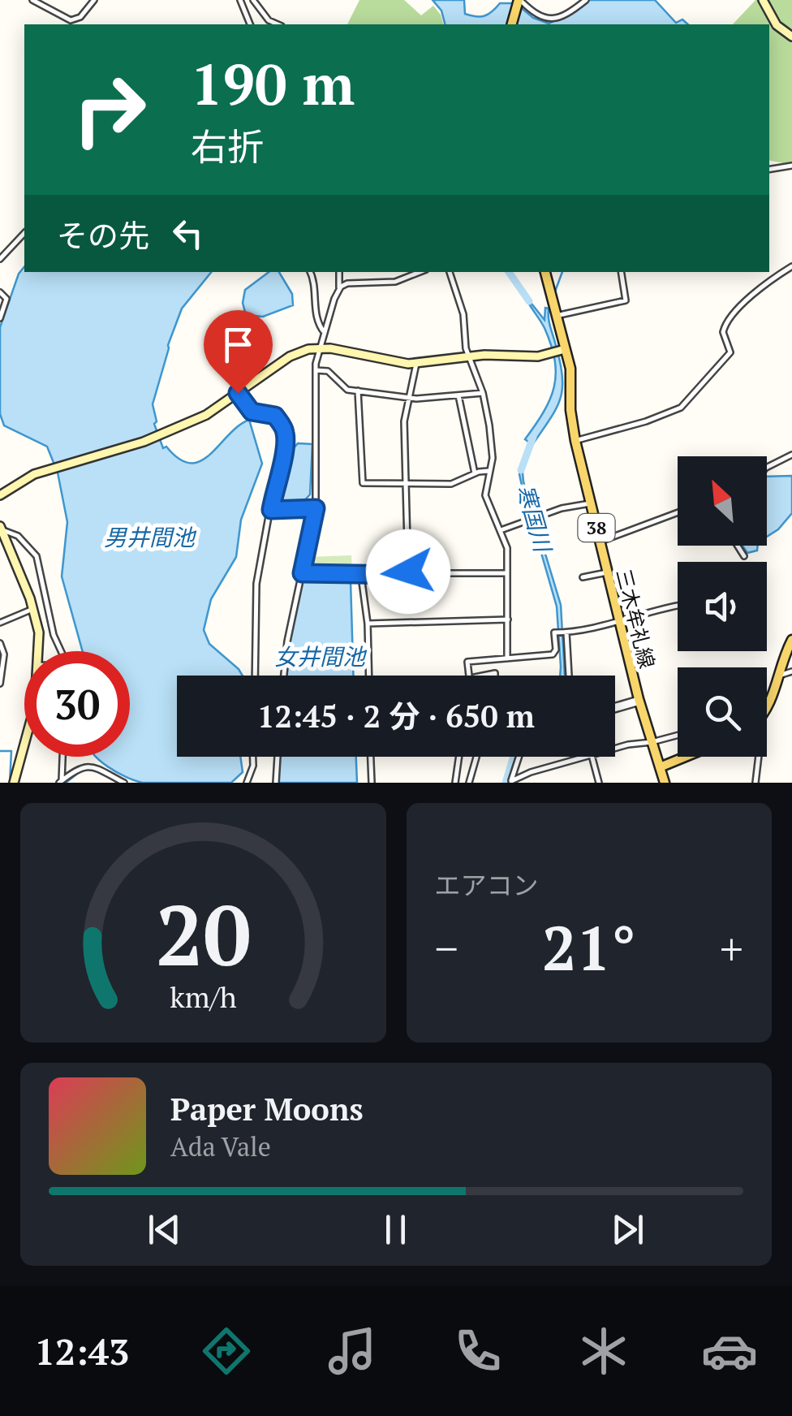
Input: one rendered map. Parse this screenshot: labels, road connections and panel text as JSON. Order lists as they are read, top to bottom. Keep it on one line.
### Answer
{"streets":{"main road":["38","三木牟礼線"]},"water":["寒国川","男井間池","女井間池"],"north":"top left","page":{"turn":["190 m","右折"],"then":"その先","limit":"30","trip":"12:45 · 2 分 · 650 m","tile":"エアコン","heat":["−","21°","+"],"song":["Paper Moons","Ada Vale"],"tabs":"12:43","gauge":["20","km/h"]}}
